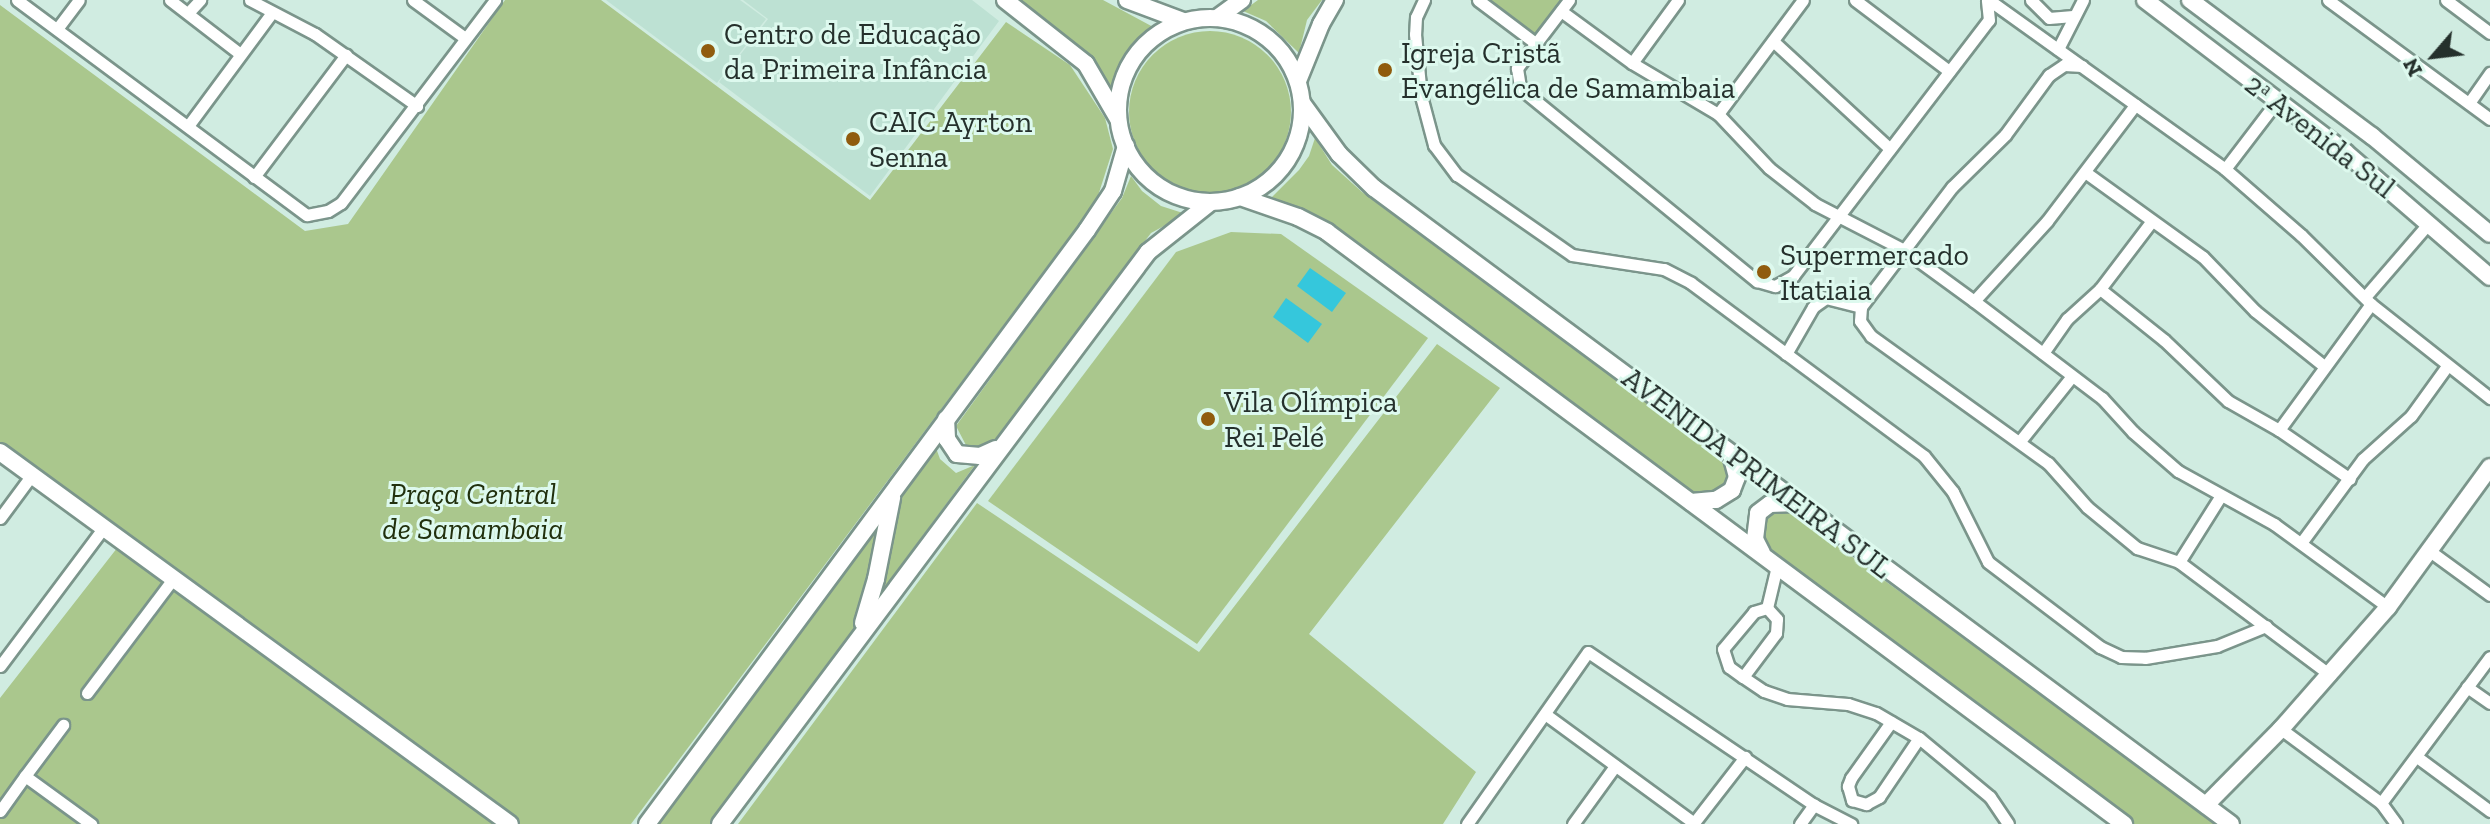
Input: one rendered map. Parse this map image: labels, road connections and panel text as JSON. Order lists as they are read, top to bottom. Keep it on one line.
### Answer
{"streets":{"street":["2ᵃ Avenida Sul","AVENIDA PRIMEIRA SUL"]},"parks":["Praça Central de Samambaia"],"places":["Centro de Educação da Primeira Infância","Igreja Cristã Evangélica de Samambaia","CAIC Ayrton Senna","Supermercado Itatiaia","Vila Olímpica Rei Pelé"],"north":"bottom left"}
